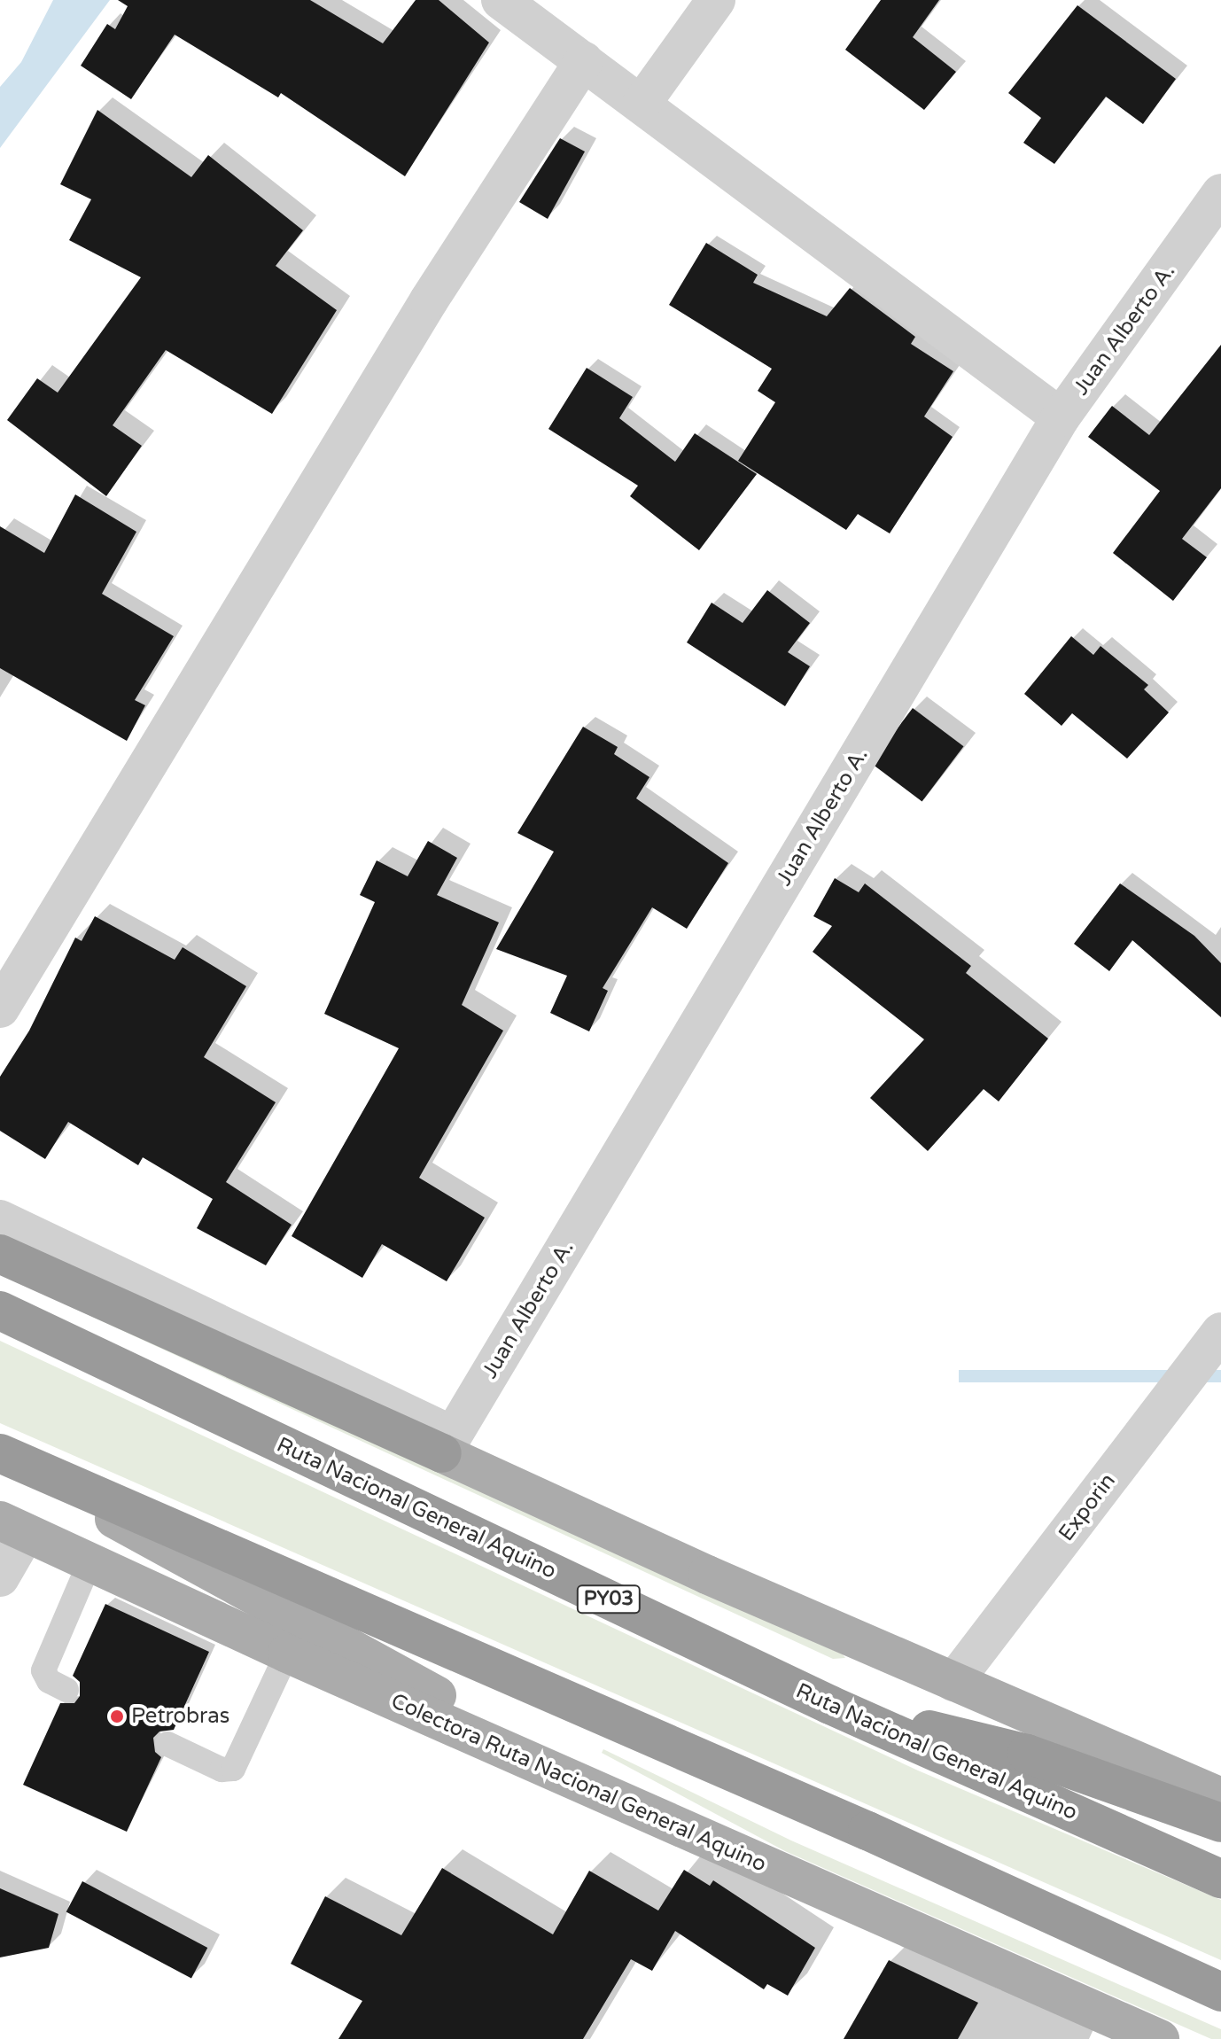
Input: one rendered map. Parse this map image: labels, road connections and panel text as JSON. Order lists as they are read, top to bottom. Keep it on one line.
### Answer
{"streets":{"highway":["Ruta Nacional General Aquino","PY03"],"main road":["Colectora Ruta Nacional General Aquino"],"street":["Juan Alberto A.","Exporin"]},"places":["Petrobras"]}
